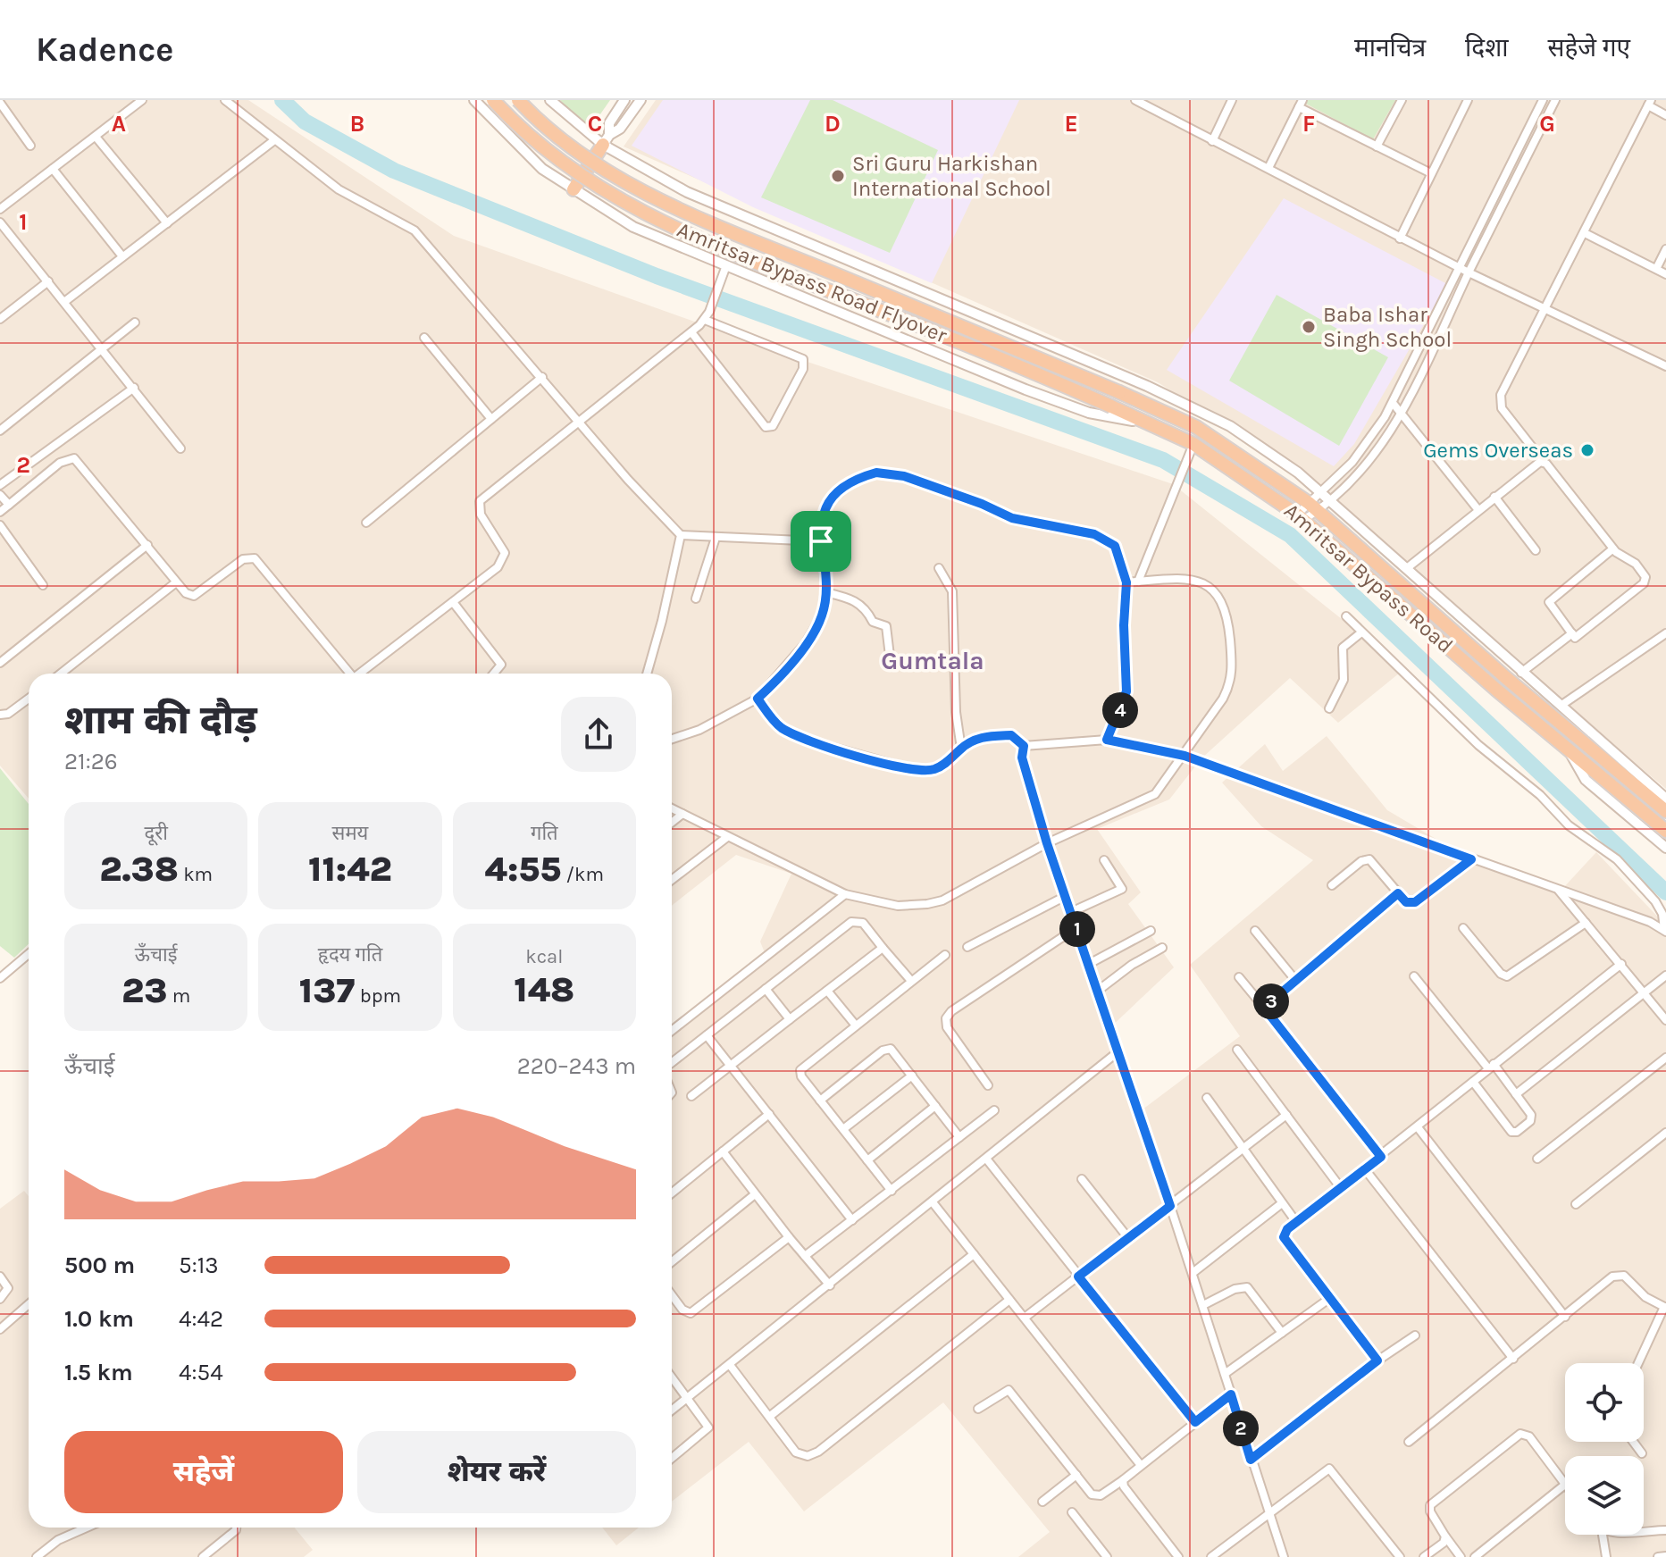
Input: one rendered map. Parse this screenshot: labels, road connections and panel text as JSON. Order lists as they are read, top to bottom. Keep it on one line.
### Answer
{"streets":{"highway":["Amritsar Bypass Road Flyover","Amritsar Bypass Road"]},"crossings":[["Amritsar Bypass Road Flyover","Amritsar Bypass Road"]],"districts":["Gumtala"],"places":["Sri Guru Harkishan International School","Baba Ishar Singh School","Gems Overseas"],"page":{"header":"Kadence","nav":["मानचित्र","दिशा","सहेजे गए"],"heading":["शाम की दौड़","21:26"],"pins":["4","1","3","2"],"stats":[["दूरी","2.38 km"],["समय","11:42"],["गति","4:55 /km"],["ऊँचाई","23 m"],["हृदय गति","137 bpm"],["kcal","148"]],"chart":["ऊँचाई","220–243 m"],"list":[{"name":"500 m","note":"5:13"},{"name":"1.0 km","note":"4:42"},{"name":"1.5 km","note":"4:54"}],"buttons":["सहेजें","शेयर करें"]},"grid":{"columns":["A","B","C","D","E","F","G"],"rows":["1","2"]}}
